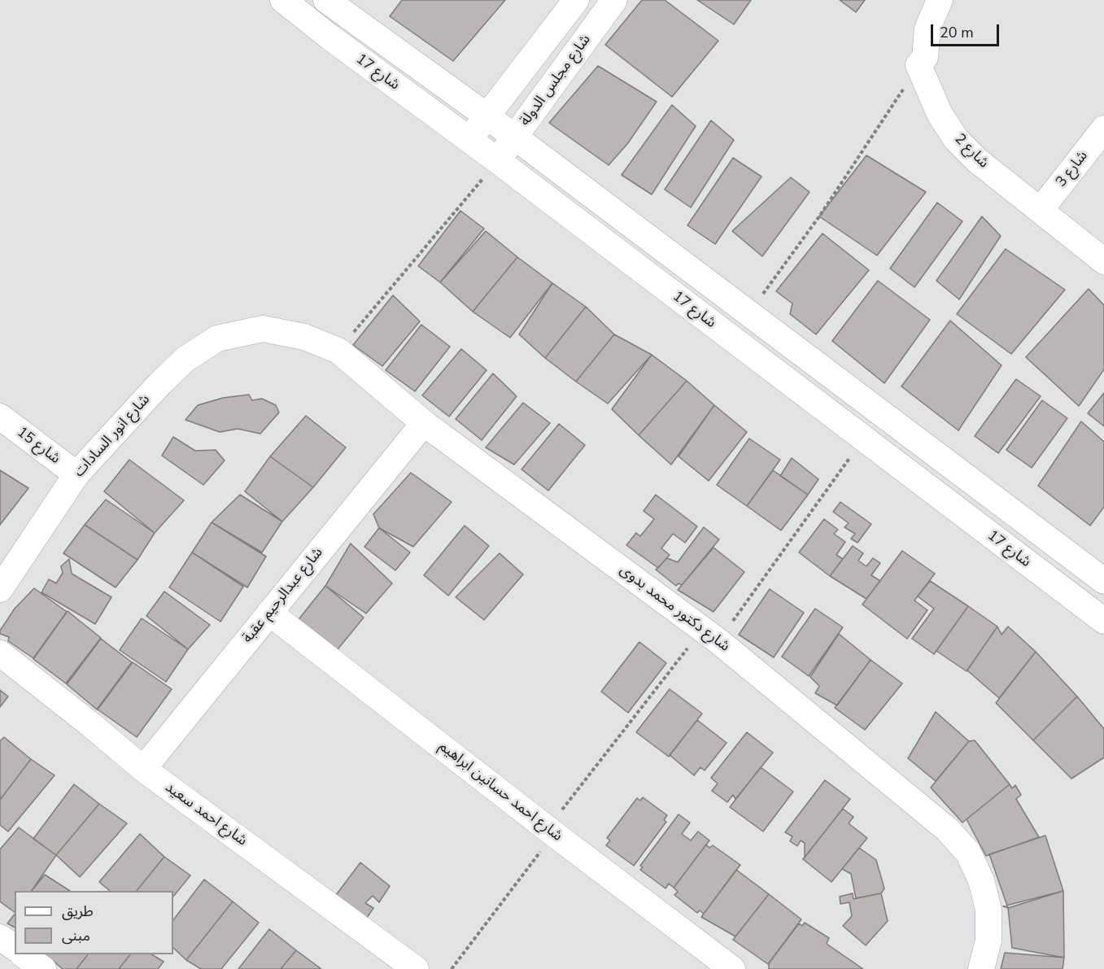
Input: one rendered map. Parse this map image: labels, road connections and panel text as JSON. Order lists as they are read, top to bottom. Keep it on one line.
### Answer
{"streets":{"street":["شارع 17","شارع مجلس الدولة","شارع 2","شارع 3","شارع انور السادات","شارع 15","شارع عبدالرحيم عقبة","شارع دكتور محمد بدوى","شارع احمد حسانين ابراهيم","شارع احمد سعيد"]},"crossings":[["شارع 17","شارع مجلس الدولة"],["شارع 2","شارع 3"],["شارع انور السادات","شارع 15"],["شارع انور السادات","شارع دكتور محمد بدوى"],["شارع عبدالرحيم عقبة","شارع دكتور محمد بدوى"],["شارع عبدالرحيم عقبة","شارع احمد حسانين ابراهيم"],["شارع عبدالرحيم عقبة","شارع احمد سعيد"]],"legend":["طريق","مبنى"],"scale_bar":"20 m"}
